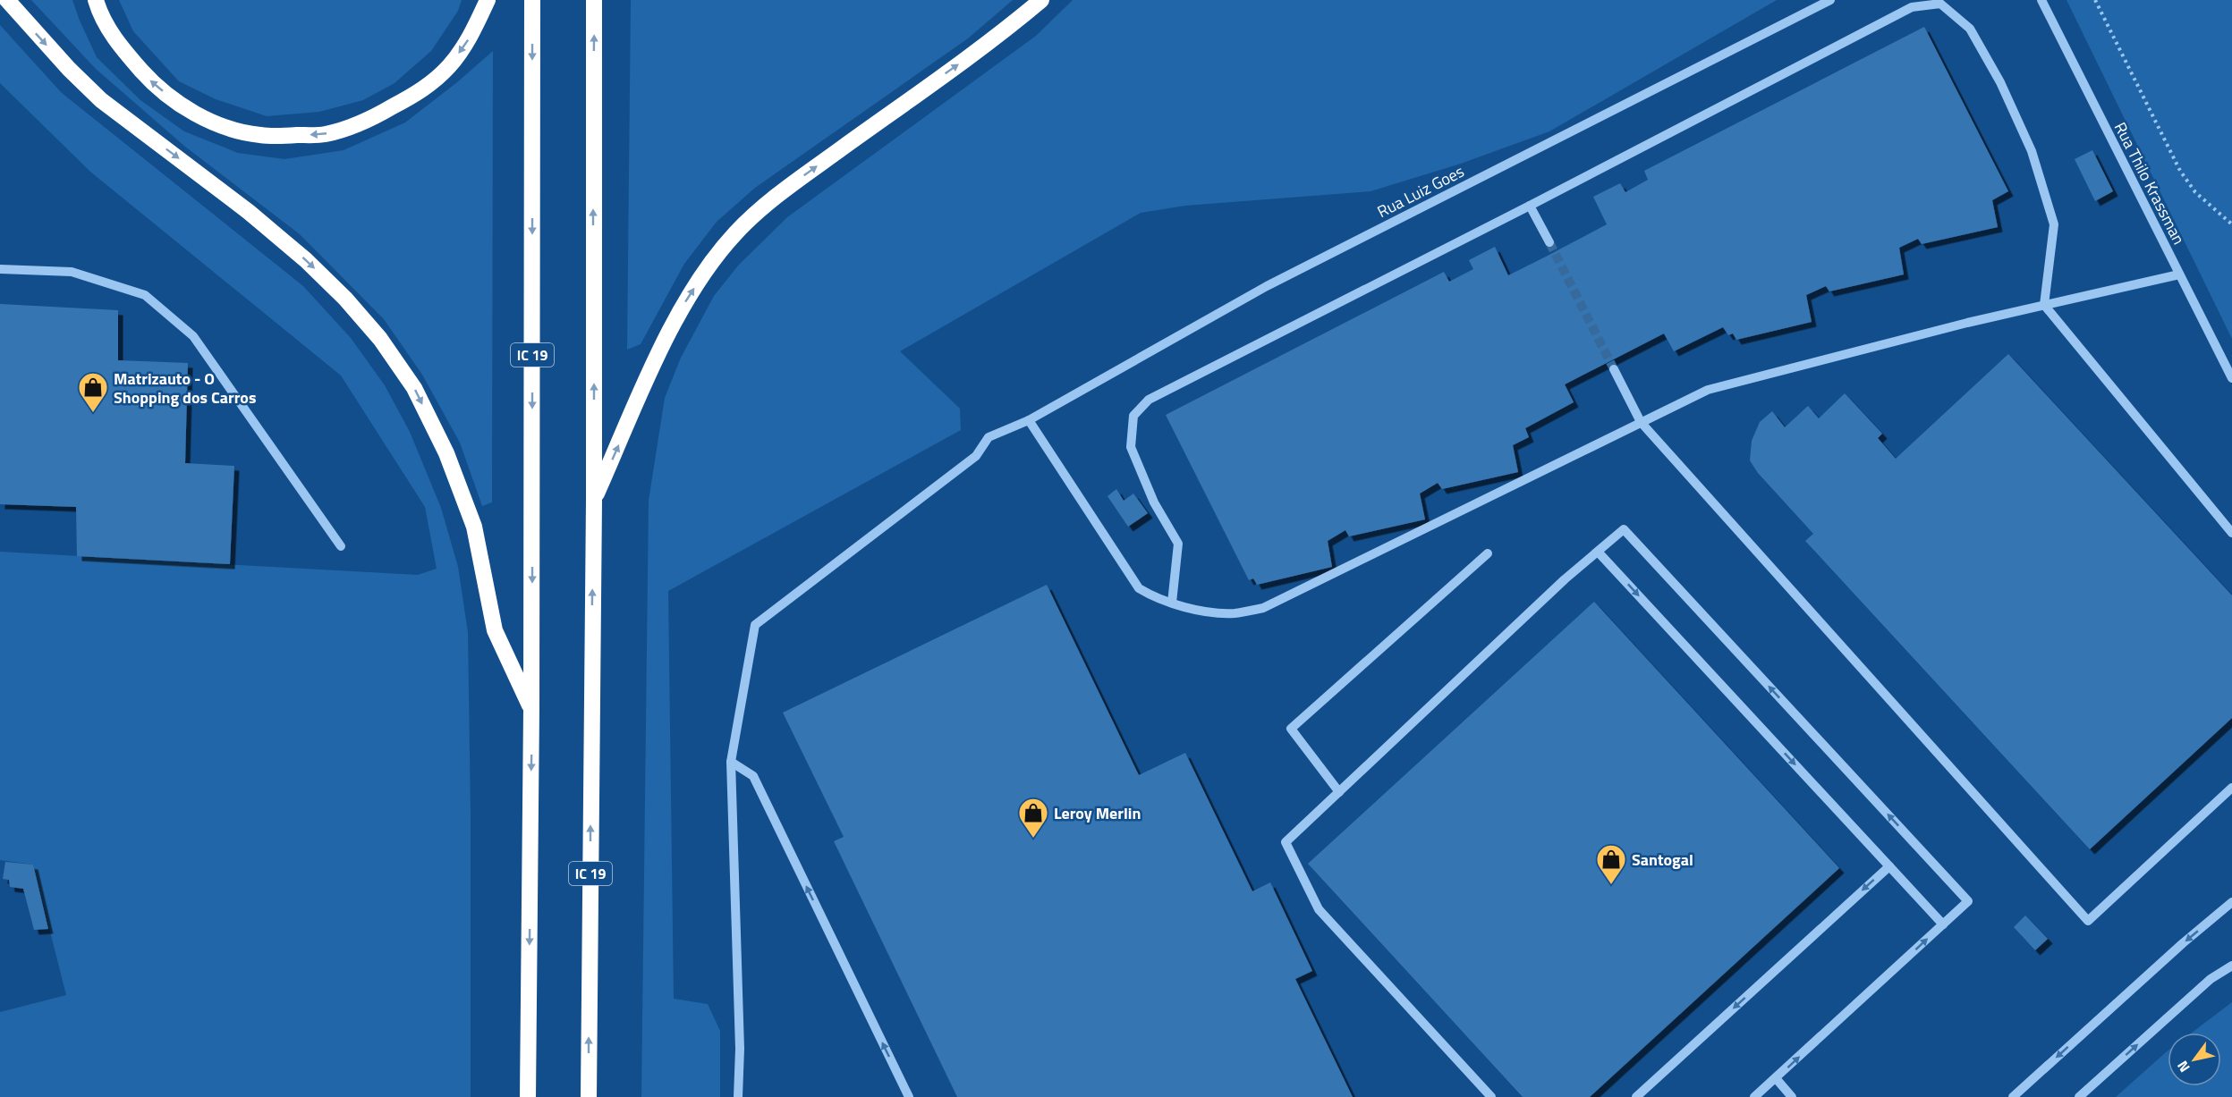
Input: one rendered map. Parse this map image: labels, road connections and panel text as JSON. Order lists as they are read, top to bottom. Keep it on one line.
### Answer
{"streets":{"highway":["IC 19"],"street":["Rua Thilo Krassman","Rua Luiz Goes"]},"places":{"shop":["Matrizauto - O Shopping dos Carros","Leroy Merlin","Santogal"]},"north":"bottom left"}
